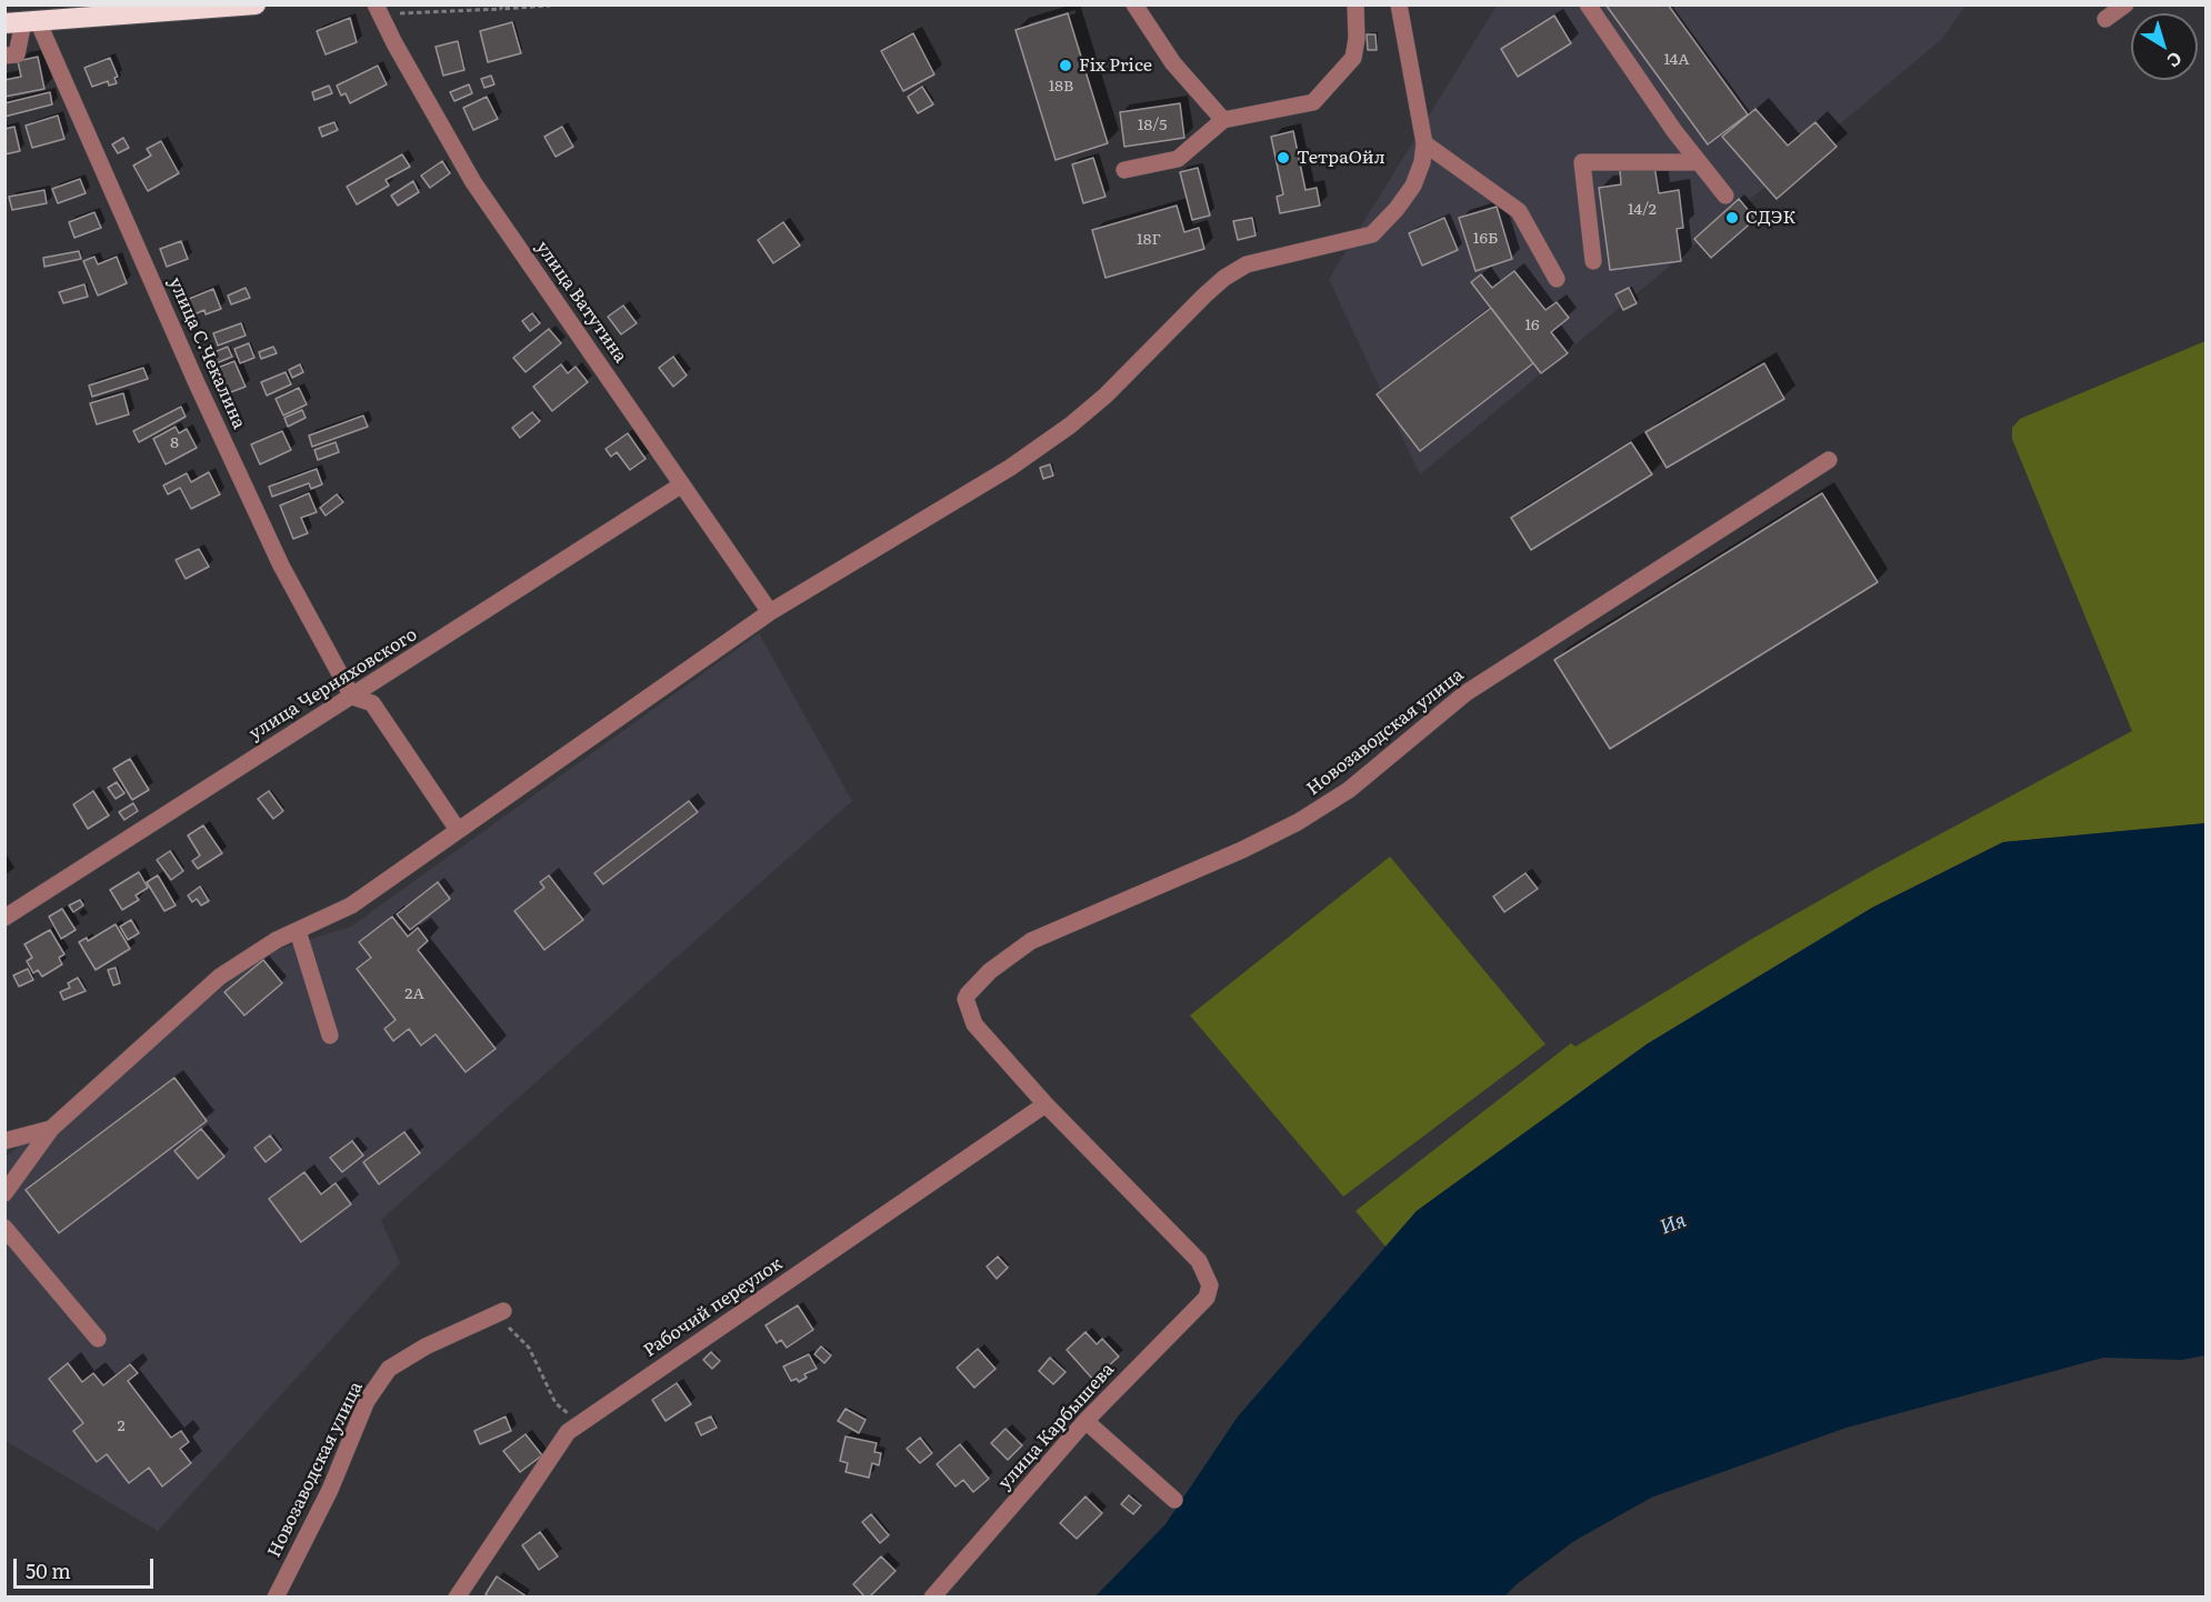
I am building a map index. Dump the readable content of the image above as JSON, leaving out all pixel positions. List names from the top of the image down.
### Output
{
  "streets": {
    "street": [
      "улица Ватутина",
      "улица С.Чекалина",
      "улица Черняховского",
      "Новозаводская улица",
      "Рабочий переулок",
      "улица Карбышева"
    ]
  },
  "crossings": [
    ["улица Ватутина", "улица Черняховского"],
    ["улица С.Чекалина", "улица Черняховского"],
    ["Новозаводская улица", "Рабочий переулок"],
    ["Новозаводская улица", "улица Карбышева"],
    ["Рабочий переулок", "улица Карбышева"]
  ],
  "water": ["Ия"],
  "places": ["Fix Price", "ТетраОйл", "СДЭК"],
  "house_numbers": [
    "14А",
    "18В",
    "18/5",
    "14/2",
    "16Б",
    "18Г",
    "16",
    "8",
    "2А",
    "2"
  ],
  "scale_bar": "50 m",
  "north": "bottom right"
}
